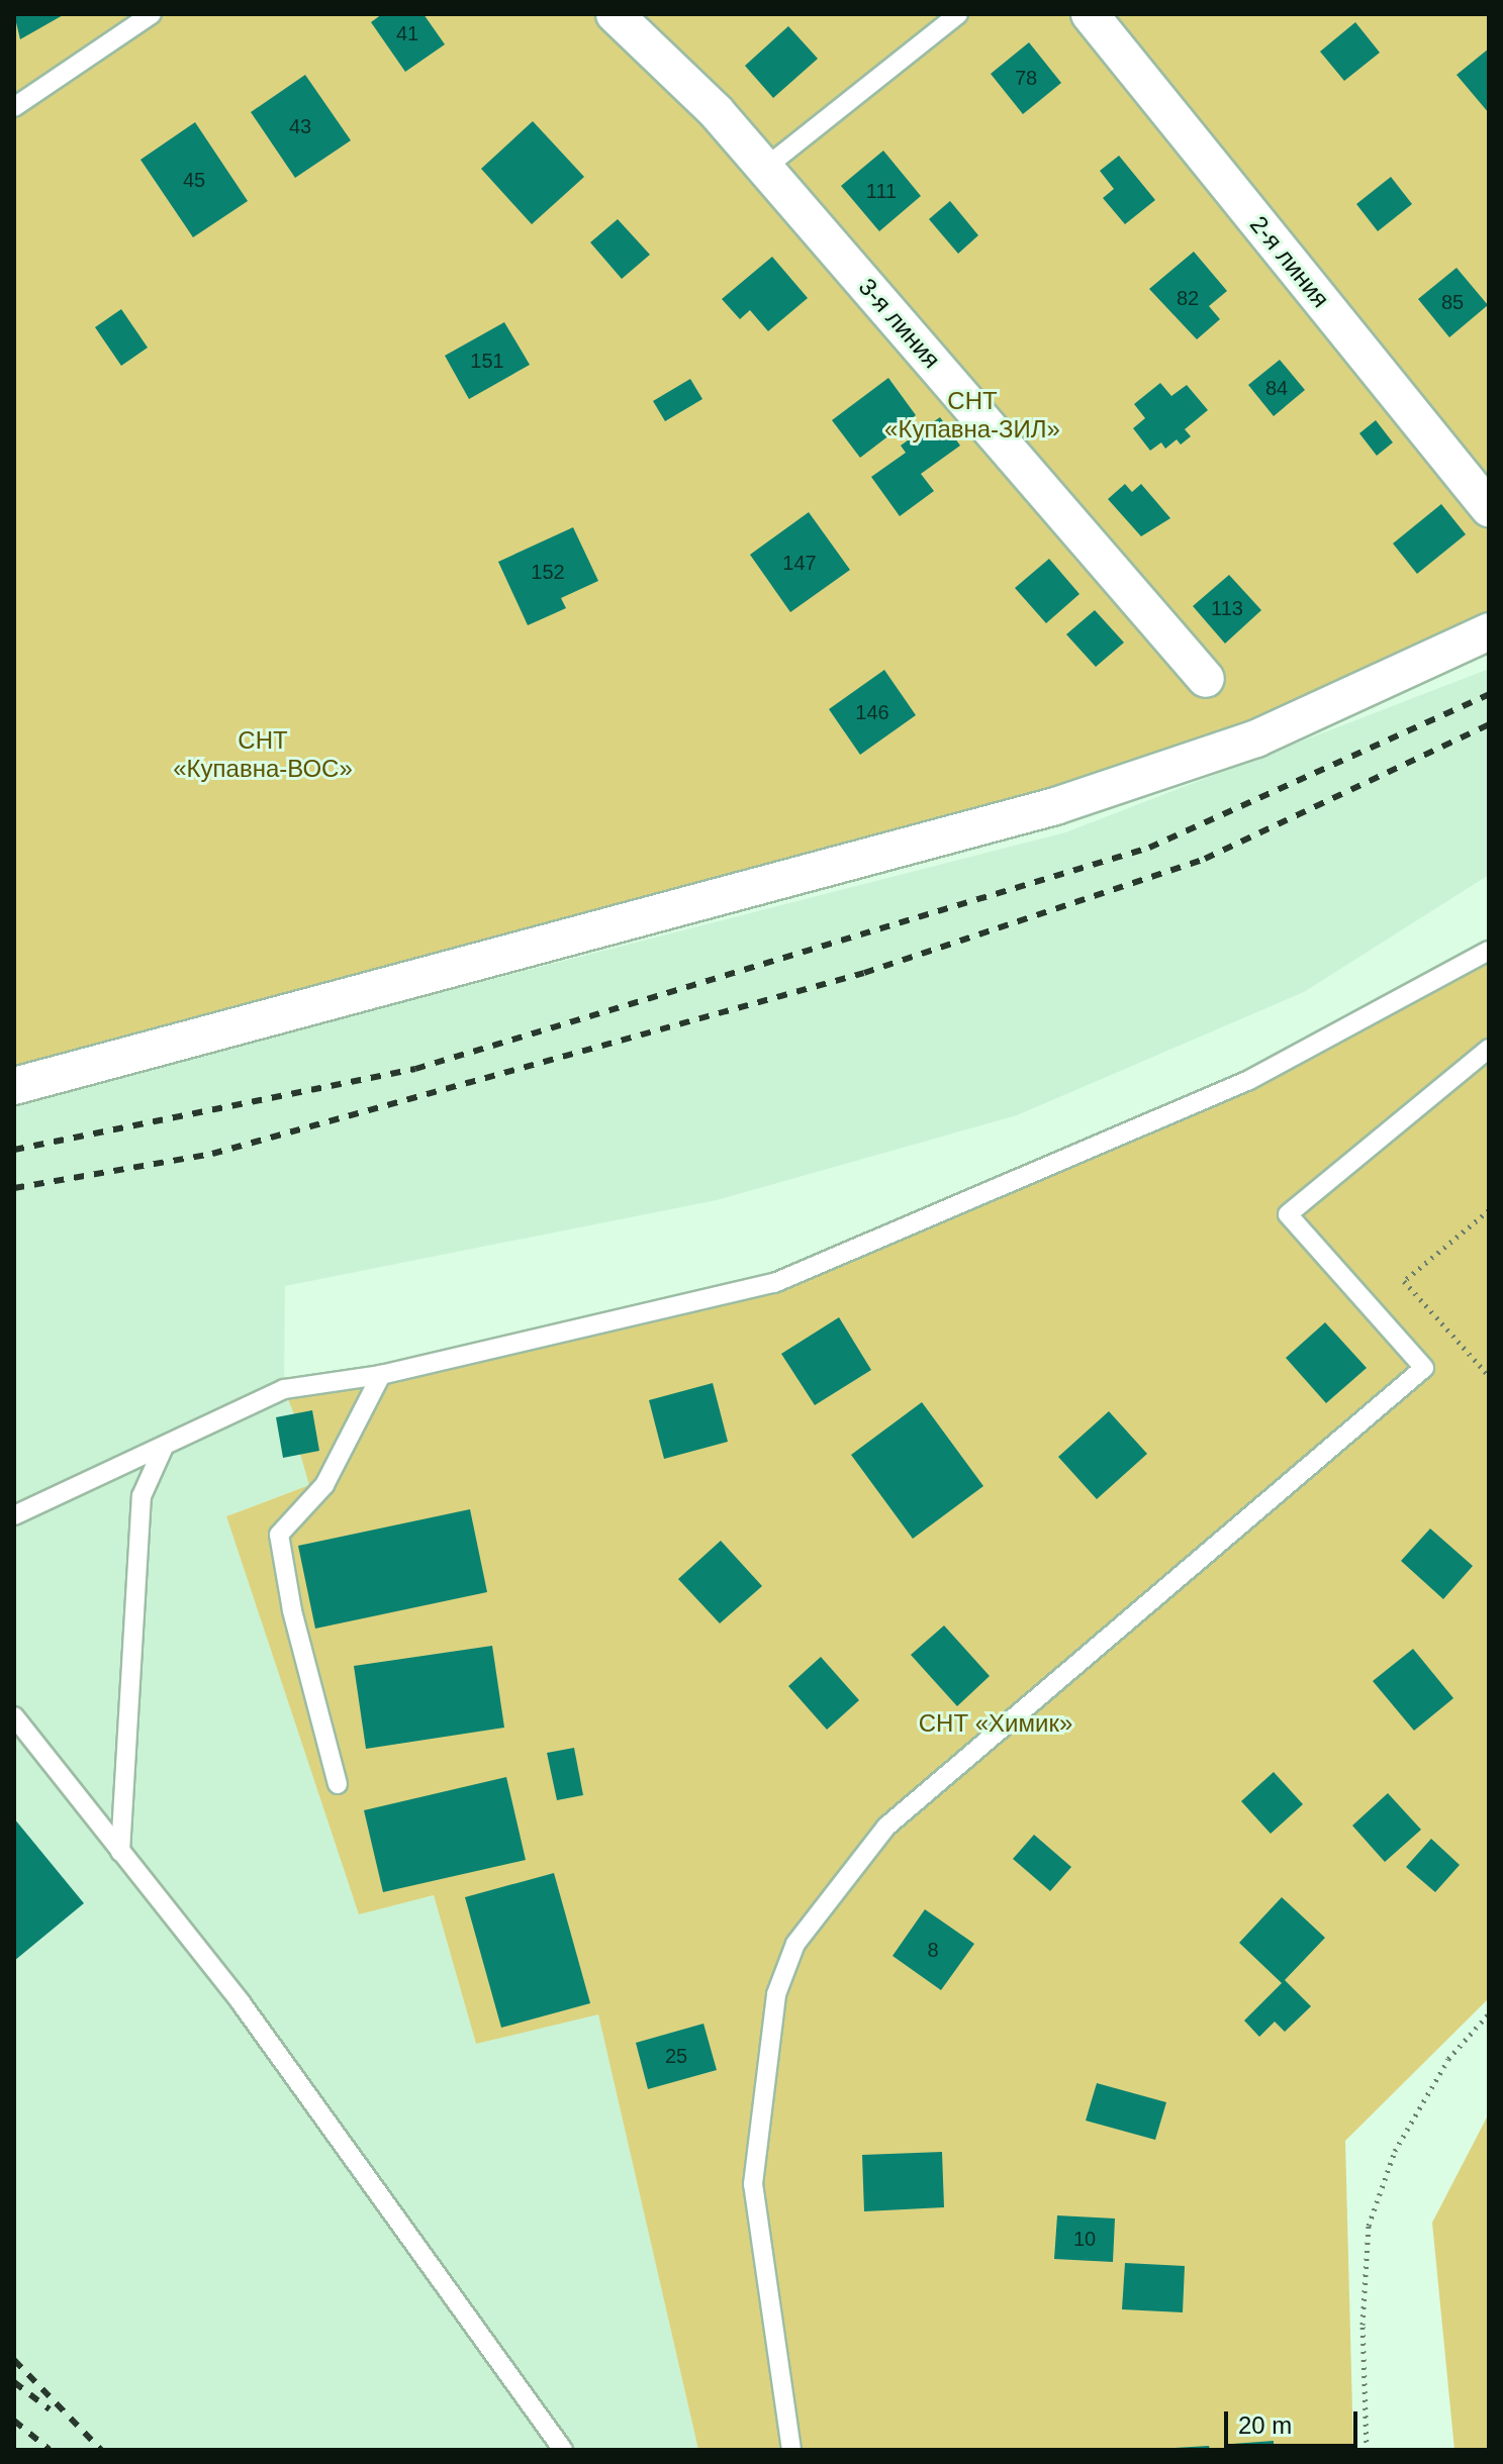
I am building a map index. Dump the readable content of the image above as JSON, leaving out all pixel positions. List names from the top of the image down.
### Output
{
  "streets": {
    "street": ["2-я линия", "3-я линия"]
  },
  "parks": ["СНТ «Купавна-ЗИЛ»", "СНТ «Купавна-ВОС»", "СНТ «Химик»"],
  "house_numbers": [
    "41",
    "78",
    "43",
    "45",
    "111",
    "82",
    "85",
    "151",
    "84",
    "147",
    "152",
    "113",
    "146",
    "8",
    "25",
    "10"
  ],
  "scale_bar": "20 m"
}
